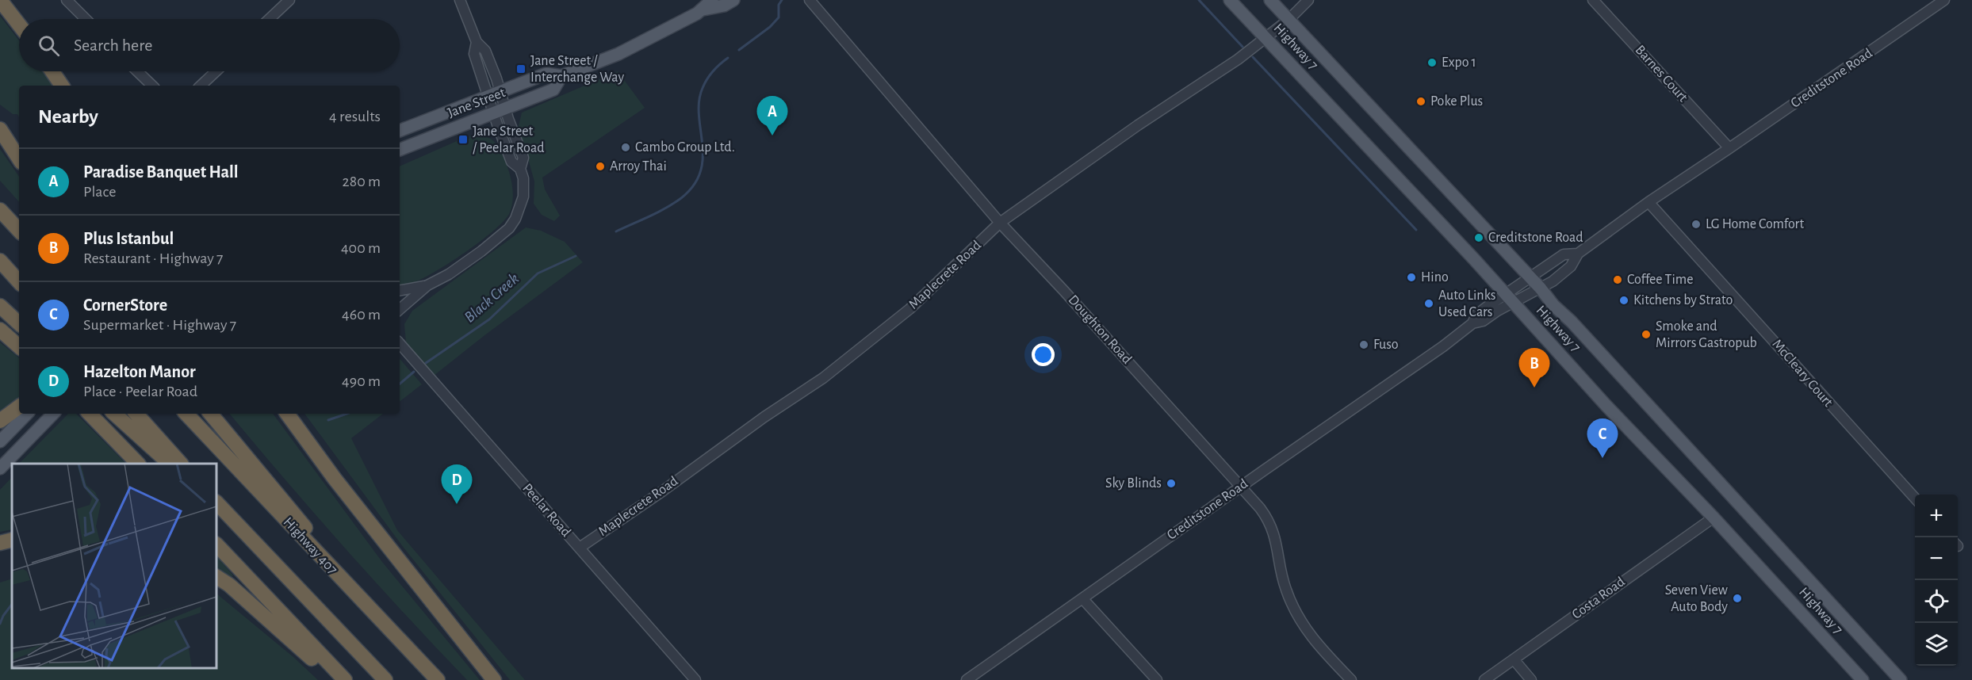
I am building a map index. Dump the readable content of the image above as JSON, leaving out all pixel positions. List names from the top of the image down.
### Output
{
  "streets": {
    "highway": ["Highway 407"],
    "main road": ["Highway 7", "Jane Street"],
    "street": [
      "Barnes Court",
      "Creditstone Road",
      "Maplecrete Road",
      "Doughton Road",
      "McCleary Court",
      "Peelar Road",
      "Costa Road"
    ]
  },
  "crossings": [
    ["Highway 7", "Creditstone Road"],
    ["Highway 7", "Maplecrete Road"],
    ["Highway 7", "Costa Road"],
    ["Barnes Court", "Creditstone Road"],
    ["Creditstone Road", "Doughton Road"],
    ["Creditstone Road", "McCleary Court"],
    ["Maplecrete Road", "Doughton Road"],
    ["Maplecrete Road", "Peelar Road"]
  ],
  "water": ["Black Creek"],
  "places": {
    "other": [
      "Expo 1",
      "Poke Plus",
      "Cambo Group Ltd.",
      "Arroy Thai",
      "LG Home Comfort",
      "Creditstone Road",
      "Hino",
      "Coffee Time",
      "Kitchens by Strato",
      "Auto Links Used Cars",
      "Smoke and Mirrors Gastropub",
      "Fuso",
      "Sky Blinds",
      "Seven View Auto Body"
    ],
    "transit": ["Jane Street / Interchange Way", "Jane Street / Peelar Road"]
  },
  "page": {
    "search": "Search here",
    "heading": ["Nearby", "4 results"],
    "pins": [
      "A",
      "B",
      "C",
      "D"
    ],
    "list": [
      {
        "mark": "A",
        "name": "Paradise Banquet Hall",
        "note": "Place",
        "value": "280 m"
      },
      {
        "mark": "B",
        "name": "Plus Istanbul",
        "note": "Restaurant · Highway 7",
        "value": "400 m"
      },
      {
        "mark": "C",
        "name": "CornerStore",
        "note": "Supermarket · Highway 7",
        "value": "460 m"
      },
      {
        "mark": "D",
        "name": "Hazelton Manor",
        "note": "Place · Peelar Road",
        "value": "490 m"
      }
    ],
    "map_buttons": ["+", "−"]
  }
}
